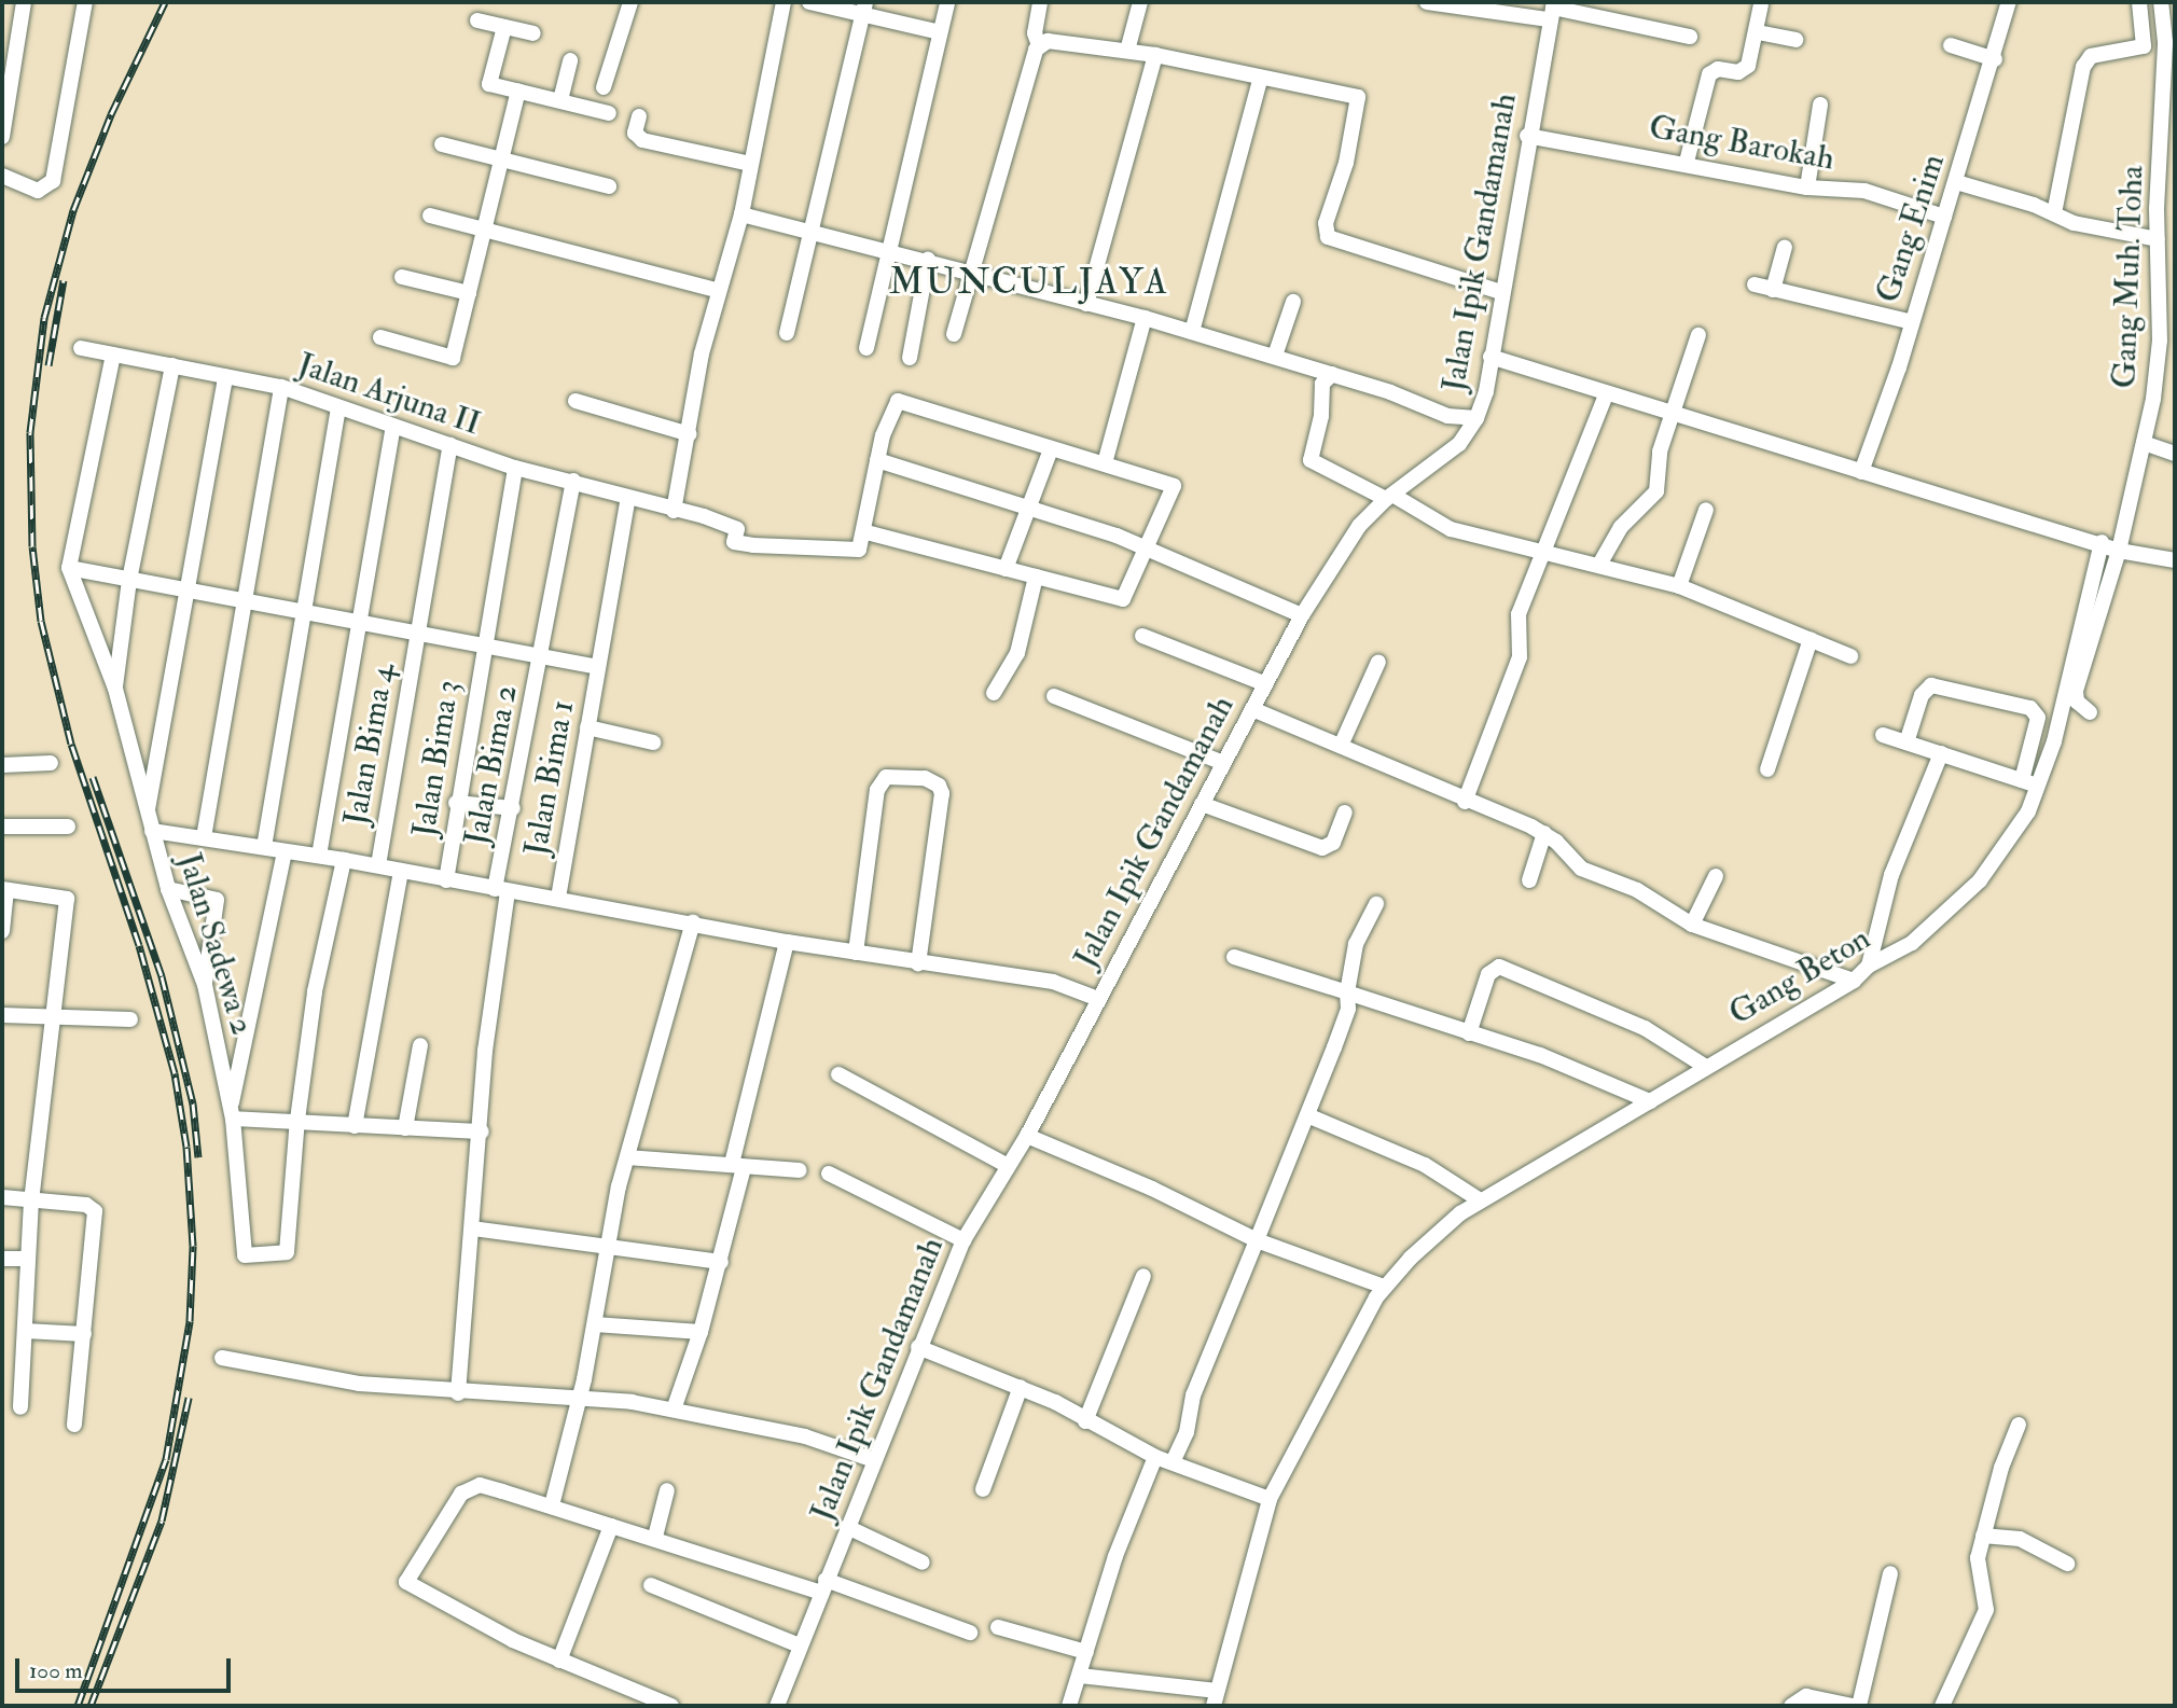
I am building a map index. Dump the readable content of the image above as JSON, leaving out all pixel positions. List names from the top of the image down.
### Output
{
  "streets": {
    "street": [
      "Gang Barokah",
      "Gang Enim",
      "Jalan Ipik Gandamanah",
      "Gang Muh. Toha",
      "Jalan Arjuna II",
      "Jalan Bima 4",
      "Jalan Bima 3",
      "Jalan Bima 2",
      "Jalan Bima 1",
      "Jalan Sadewa 2",
      "Gang Beton"
    ]
  },
  "crossings": [
    ["Gang Barokah", "Gang Enim"],
    ["Gang Barokah", "Jalan Ipik Gandamanah"],
    ["Jalan Arjuna II", "Jalan Bima 4"],
    ["Jalan Arjuna II", "Jalan Bima 3"],
    ["Jalan Arjuna II", "Jalan Bima 2"],
    ["Jalan Arjuna II", "Jalan Bima 1"]
  ],
  "districts": ["MUNCULJAYA"],
  "scale_bar": "100 m"
}
